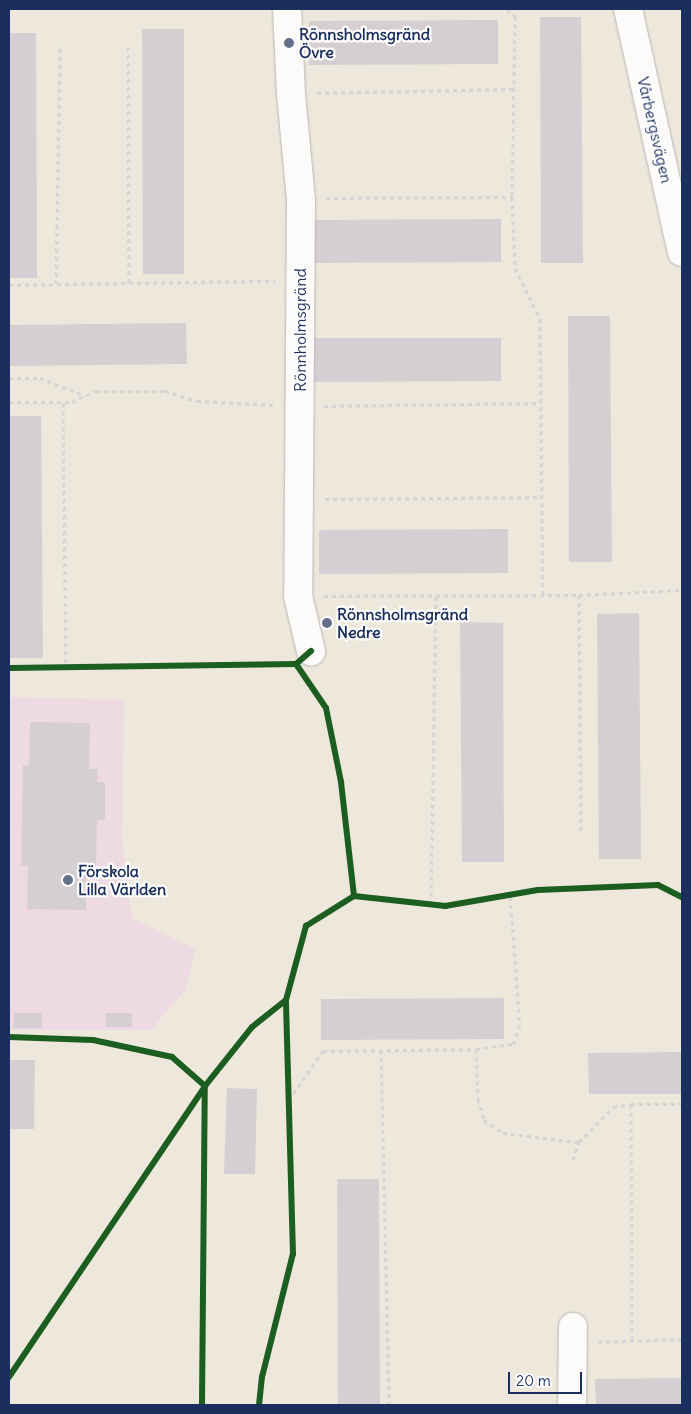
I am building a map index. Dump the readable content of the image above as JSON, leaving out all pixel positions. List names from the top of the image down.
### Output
{
  "streets": {
    "street": ["Vårbergsvägen", "Rönnholmsgränd"]
  },
  "places": ["Rönnsholmsgränd Övre", "Rönnsholmsgränd Nedre", "Förskola Lilla Världen"],
  "scale_bar": "20 m"
}
